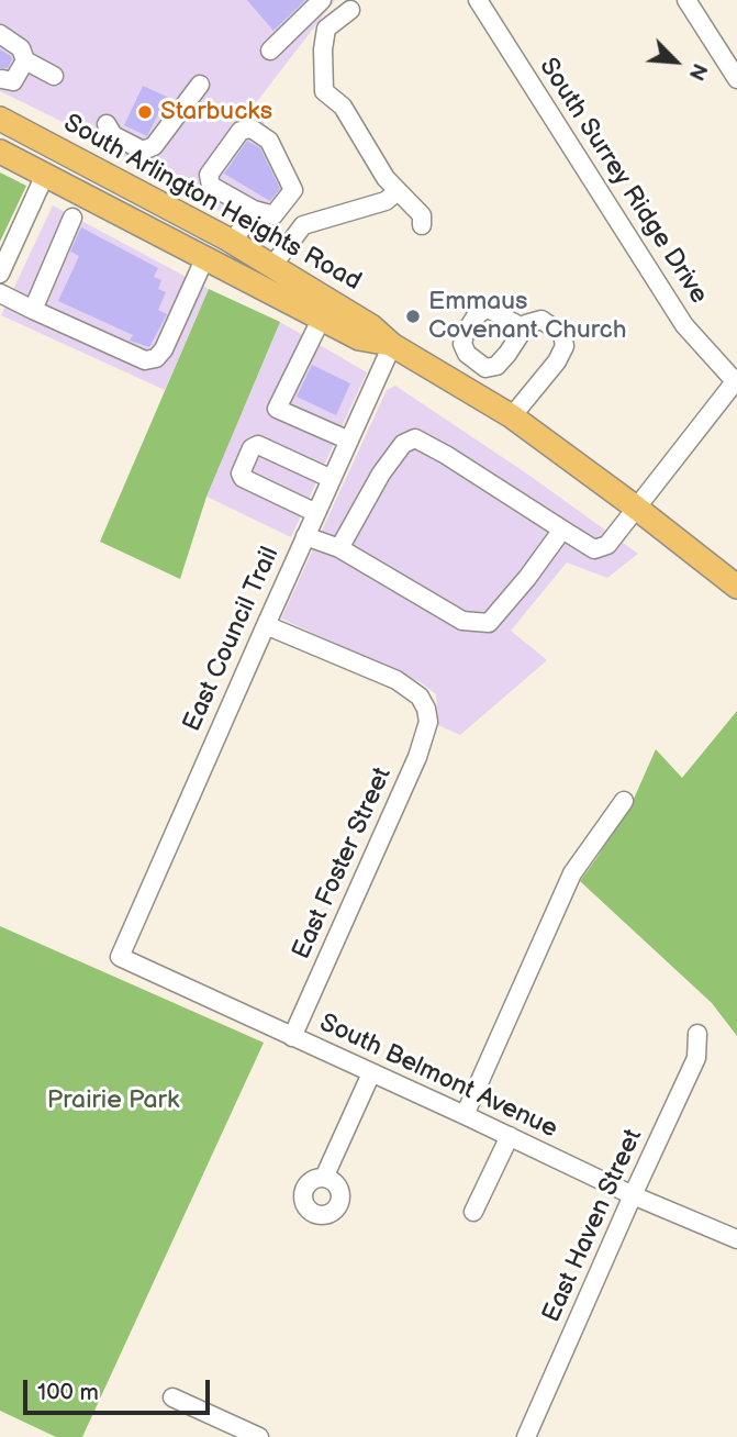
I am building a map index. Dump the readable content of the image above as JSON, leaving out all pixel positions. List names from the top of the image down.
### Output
{
  "streets": {
    "main road": ["South Arlington Heights Road"],
    "street": [
      "South Surrey Ridge Drive",
      "East Council Trail",
      "East Foster Street",
      "South Belmont Avenue",
      "East Haven Street"
    ]
  },
  "crossings": [
    ["South Arlington Heights Road", "East Council Trail"],
    ["East Council Trail", "East Foster Street"],
    ["East Council Trail", "South Belmont Avenue"],
    ["East Foster Street", "South Belmont Avenue"],
    ["South Belmont Avenue", "East Haven Street"]
  ],
  "parks": ["Prairie Park"],
  "places": ["Starbucks", "Emmaus Covenant Church"],
  "scale_bar": "100 m",
  "north": "bottom right"
}
